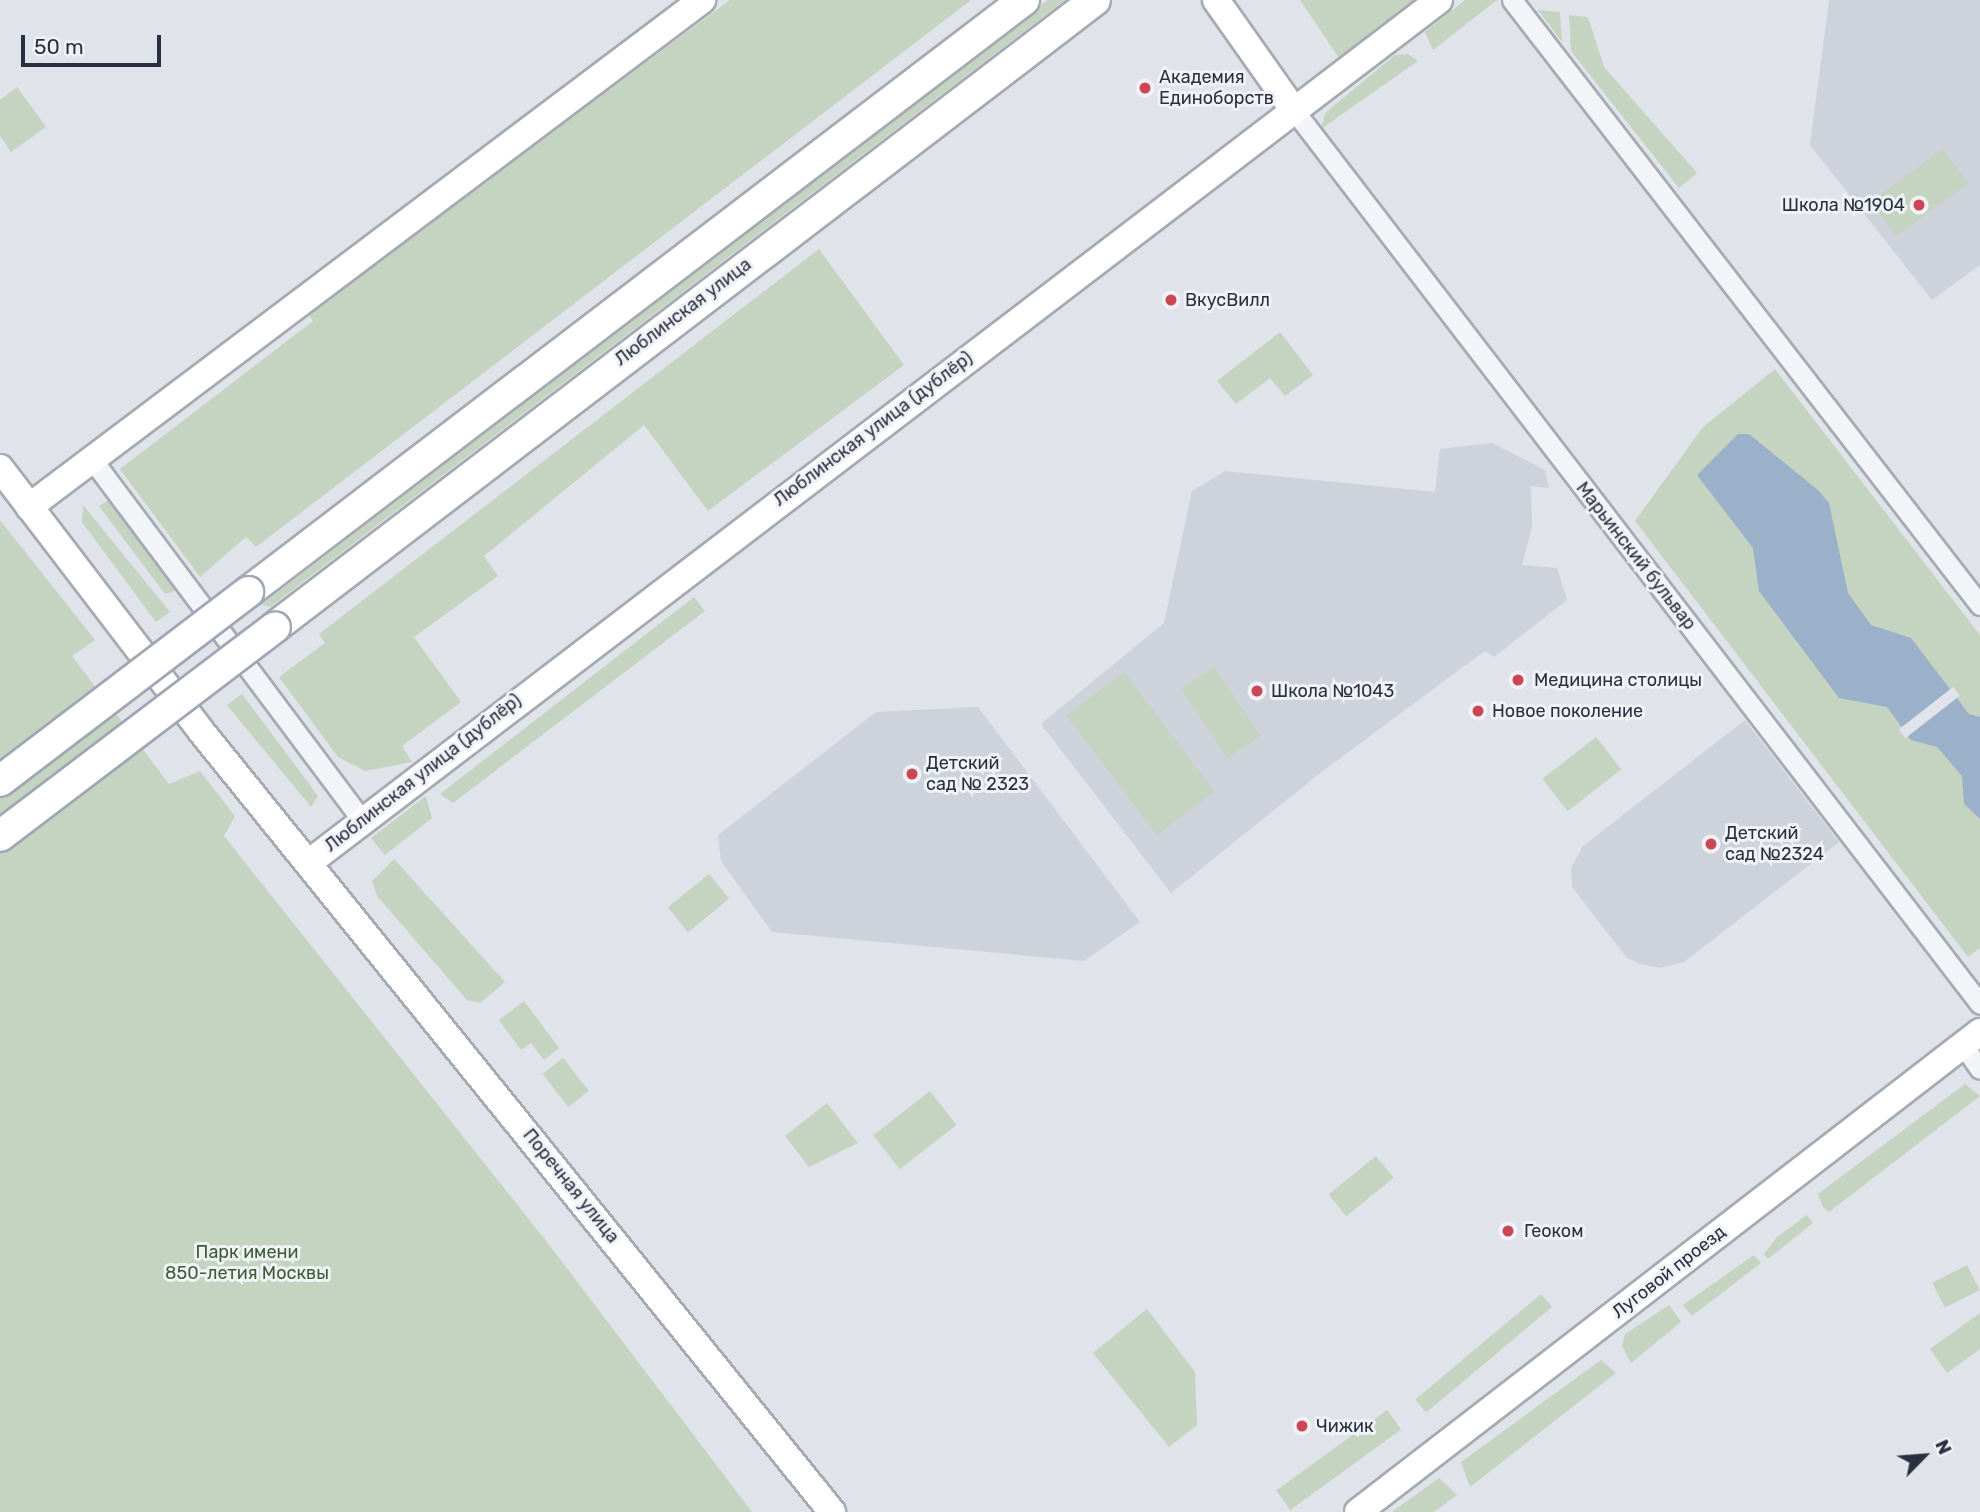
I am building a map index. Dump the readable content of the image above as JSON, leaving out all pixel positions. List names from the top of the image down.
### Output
{
  "streets": {
    "main road": ["Люблинская улица"],
    "street": [
      "Люблинская улица (дублёр)",
      "Марьинский бульвар",
      "Поречная улица",
      "Луговой проезд"
    ]
  },
  "crossings": [
    ["Люблинская улица (дублёр)", "Марьинский бульвар"],
    ["Люблинская улица (дублёр)", "Поречная улица"]
  ],
  "parks": ["Парк имени 850-летия Москвы"],
  "places": [
    "Академия Единоборств",
    "Школа №1904",
    "ВкусВилл",
    "Медицина столицы",
    "Школа №1043",
    "Новое поколение",
    "Детский сад № 2323",
    "Детский сад №2324",
    "Геоком",
    "Чижик"
  ],
  "scale_bar": "50 m",
  "north": "top right"
}
